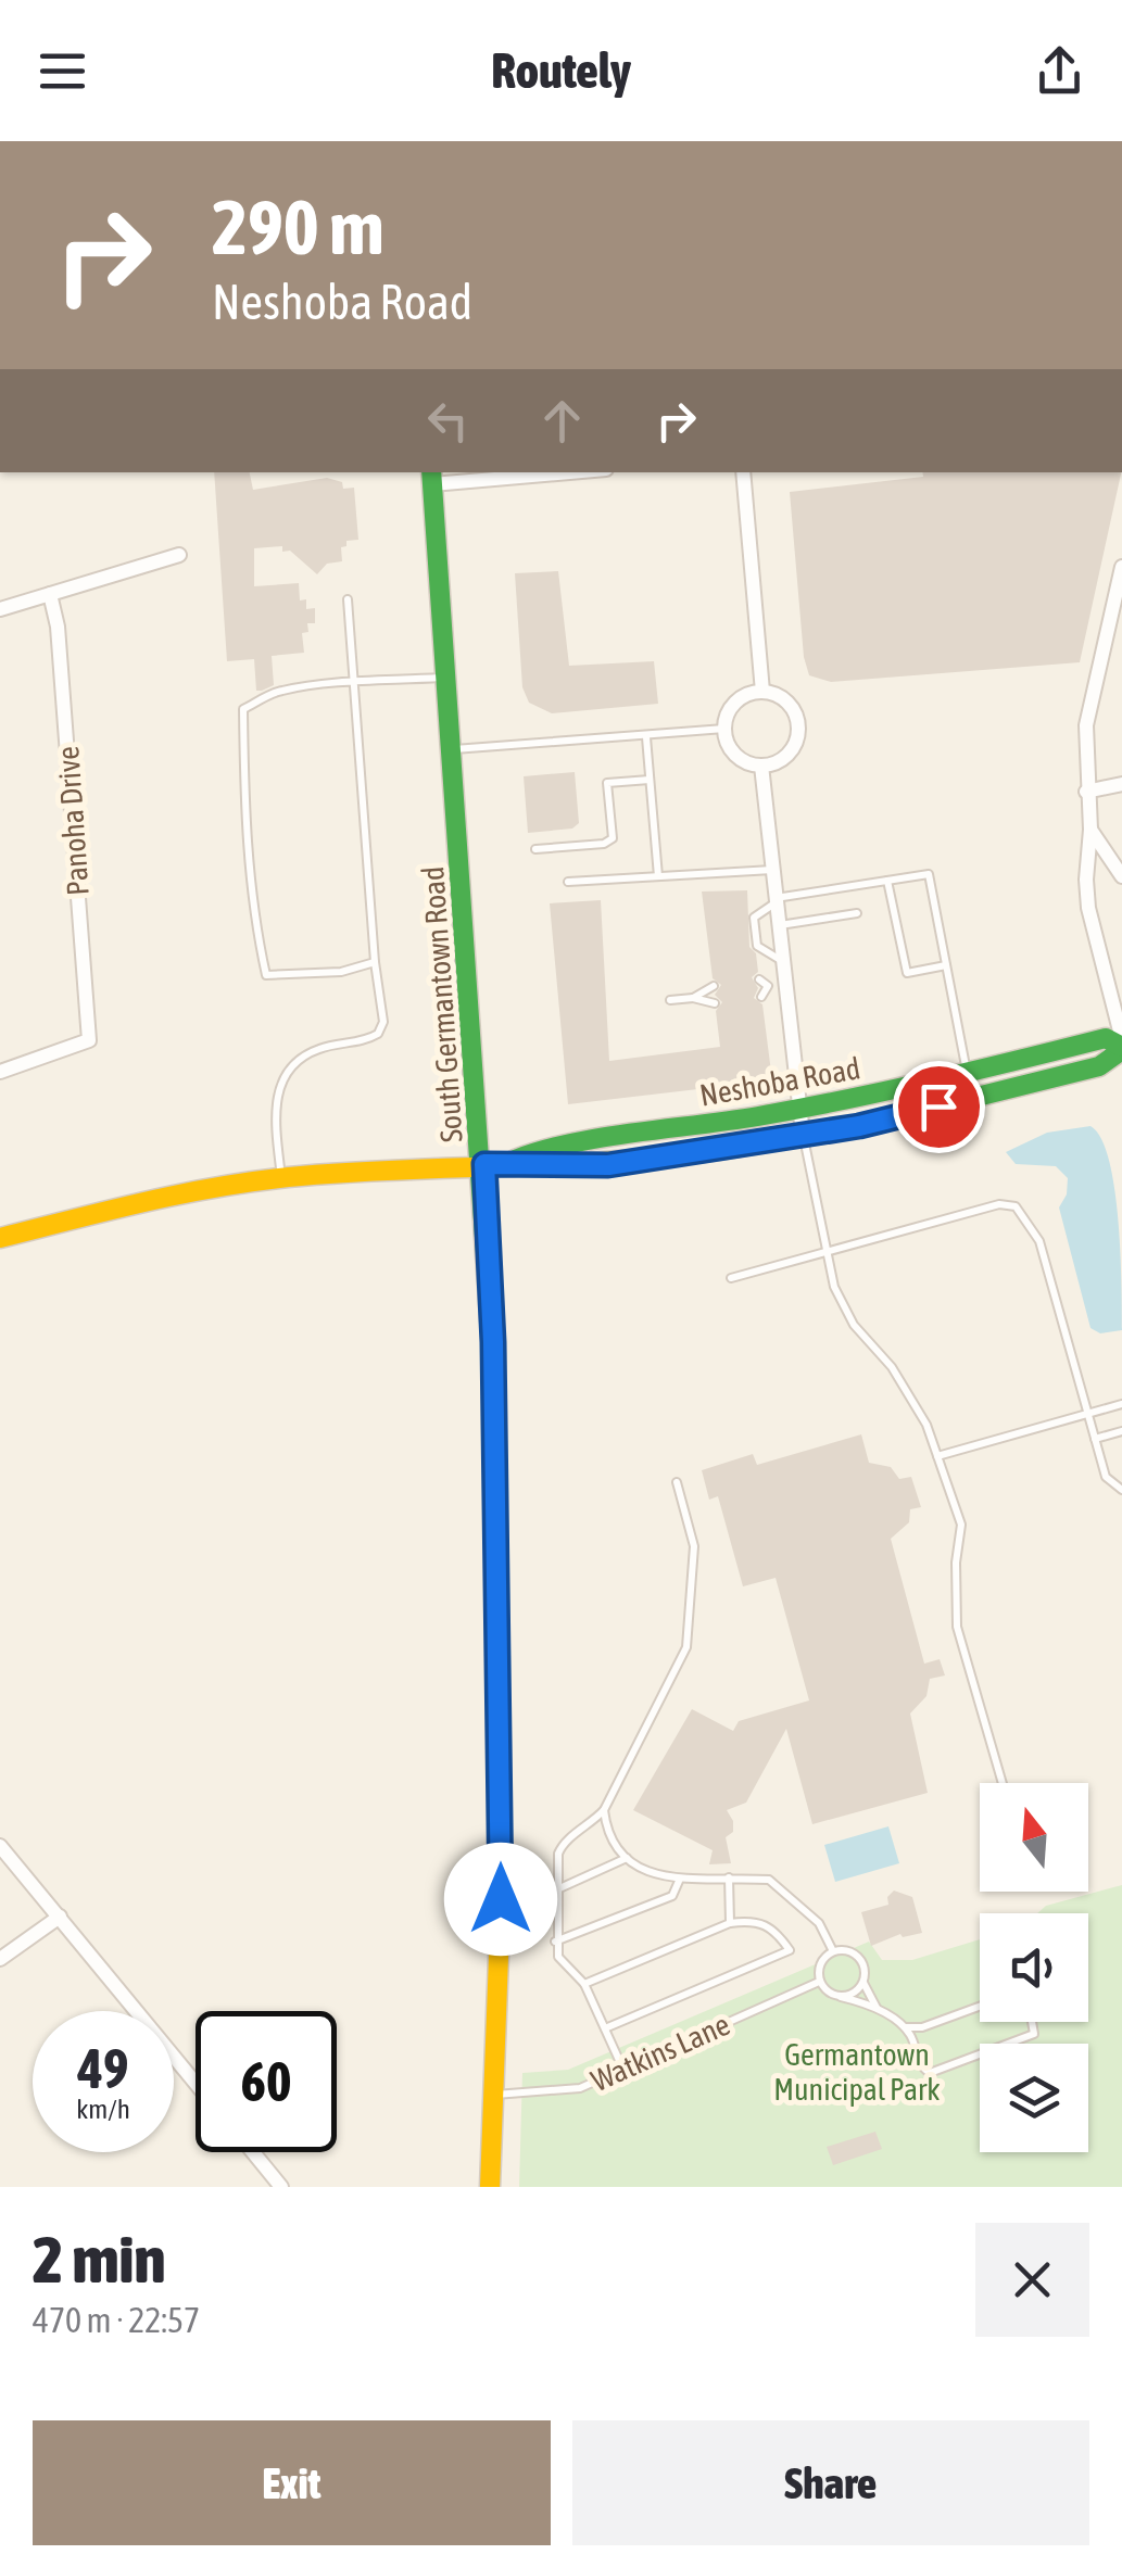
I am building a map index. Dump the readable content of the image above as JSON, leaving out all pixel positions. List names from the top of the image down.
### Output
{
  "streets": {
    "street": ["Panoha Drive", "South Germantown Road", "Neshoba Road"],
    "lane": ["Watkins Lane"]
  },
  "crossings": [
    ["South Germantown Road", "Neshoba Road"],
    ["South Germantown Road", "Watkins Lane"]
  ],
  "parks": ["Germantown Municipal Park"],
  "north": "top",
  "page": {
    "header": "Routely",
    "turn": ["290 m", "Neshoba Road"],
    "speed": "49 km/h",
    "limit": "60",
    "heading": ["2 min", "470 m · 22:57"],
    "buttons": ["Exit", "Share"]
  }
}
